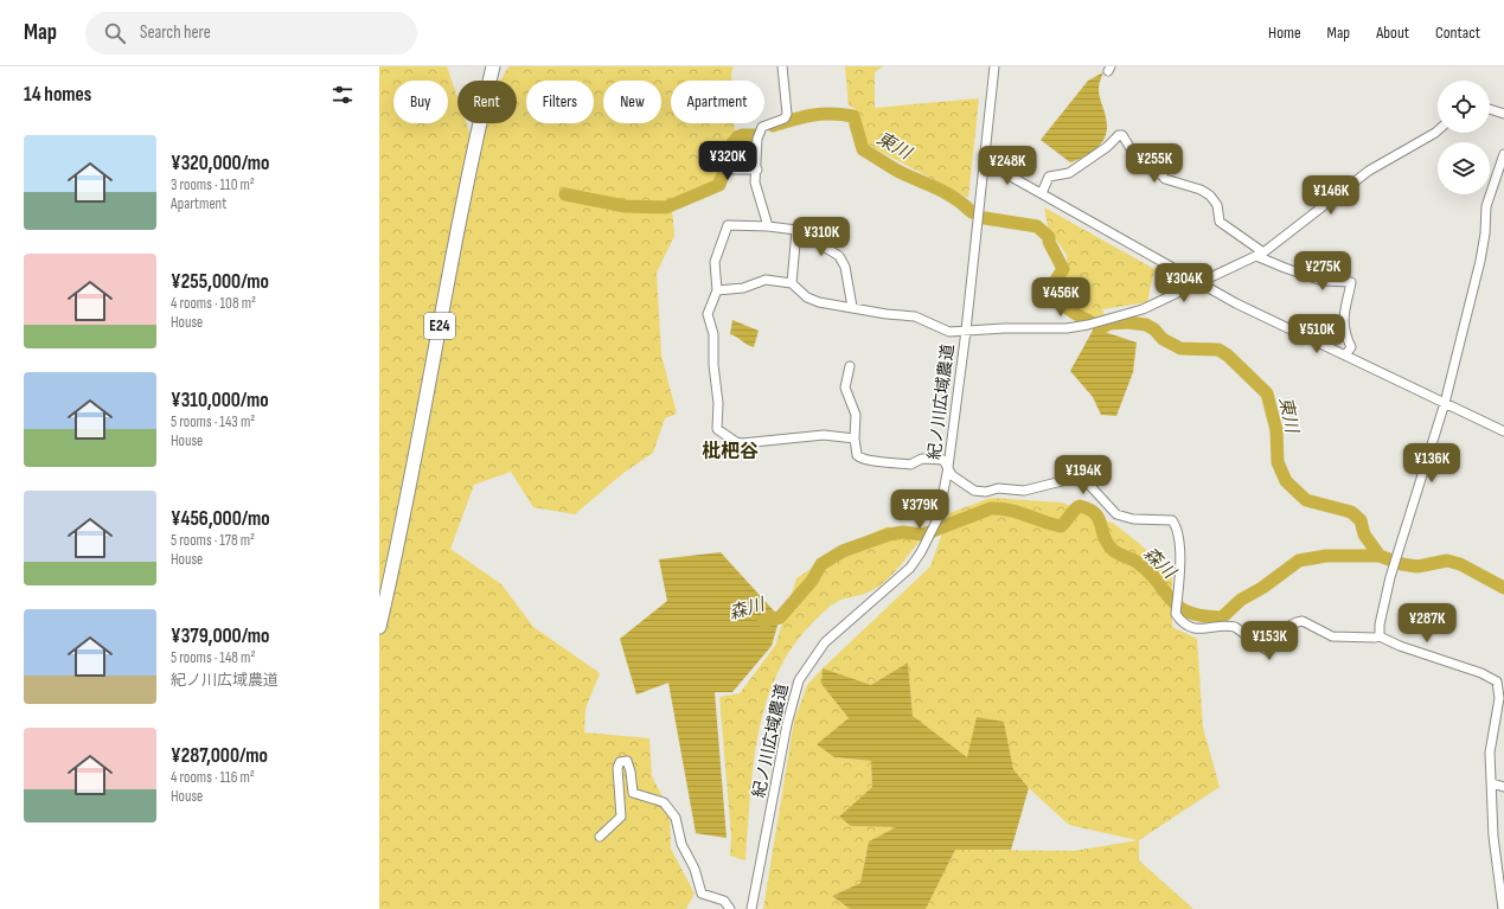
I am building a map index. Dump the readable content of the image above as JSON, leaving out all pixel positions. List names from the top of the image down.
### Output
{
  "streets": {
    "highway": ["E24"],
    "street": ["紀ノ川広域農道"]
  },
  "districts": ["枇杷谷"],
  "water": ["東川", "森川"],
  "page": {
    "header": "Map",
    "search": "Search here",
    "nav": [
      "Home",
      "Map",
      "About",
      "Contact"
    ],
    "heading": "14 homes",
    "chip": [
      "Buy",
      "Rent",
      "Filters",
      "New",
      "Apartment"
    ],
    "list": [
      {
        "name": "¥320,000/mo",
        "note": "3 rooms · 110 m² · Apartment"
      },
      {
        "name": "¥255,000/mo",
        "note": "4 rooms · 108 m² · House"
      },
      {
        "name": "¥310,000/mo",
        "note": "5 rooms · 143 m² · House"
      },
      {
        "name": "¥456,000/mo",
        "note": "5 rooms · 178 m² · House"
      },
      {
        "name": "¥379,000/mo",
        "note": "5 rooms · 148 m² · 紀ノ川広域農道"
      },
      {
        "name": "¥287,000/mo",
        "note": "4 rooms · 116 m² · House"
      }
    ],
    "price": [
      "¥320K",
      "¥255K",
      "¥248K",
      "¥146K",
      "¥310K",
      "¥275K",
      "¥304K",
      "¥456K",
      "¥510K",
      "¥136K",
      "¥194K",
      "¥379K",
      "¥287K",
      "¥153K"
    ]
  }
}
